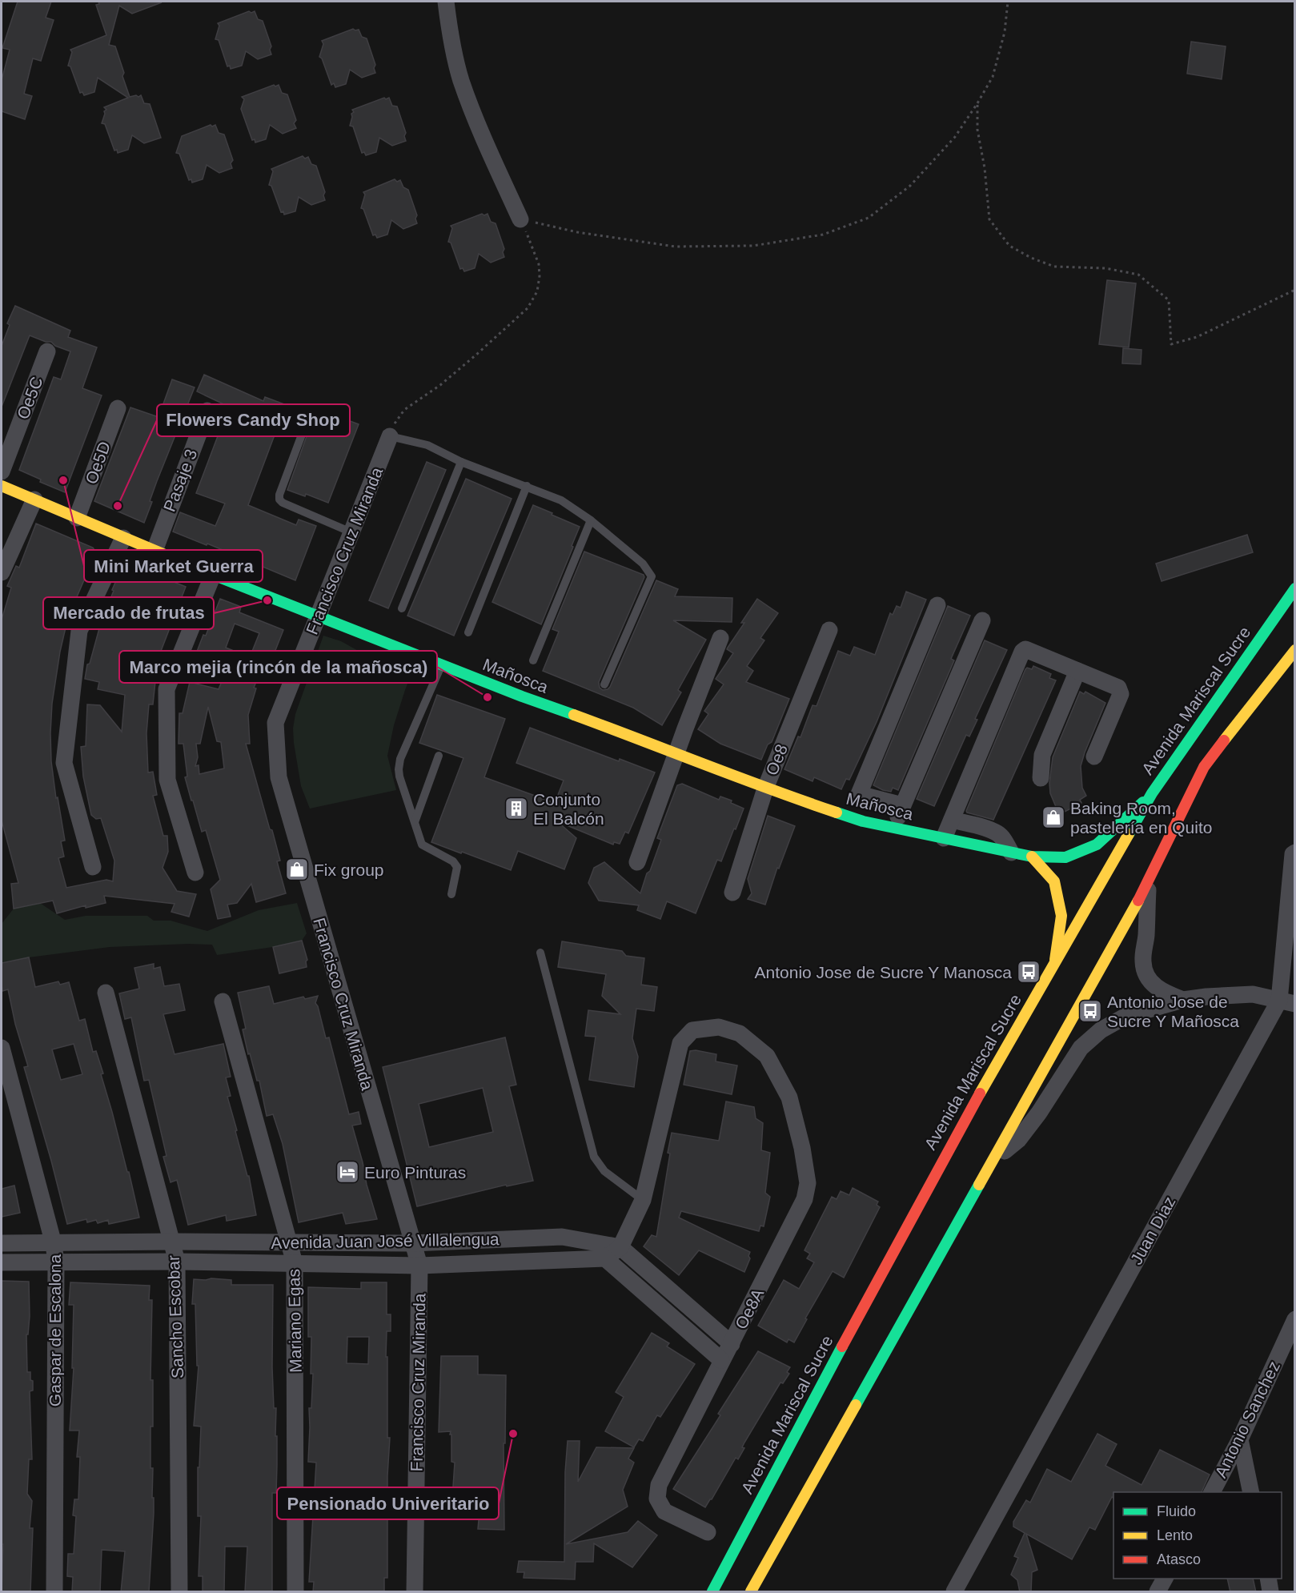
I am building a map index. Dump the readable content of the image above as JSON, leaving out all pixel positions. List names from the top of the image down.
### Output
{
  "streets": {
    "main road": ["Mañosca", "Avenida Mariscal Sucre"],
    "street": [
      "Oe5C",
      "Oe5D",
      "Pasaje 3",
      "Francisco Cruz Miranda",
      "Oe8",
      "Juan Diaz",
      "Avenida Juan José Villalengua",
      "Oe8A",
      "Sancho Escobar",
      "Mariano Egas",
      "Gaspar de Escalona",
      "Antonio Sanchez"
    ]
  },
  "crossings": [
    ["Oe5D", "Mañosca"],
    ["Pasaje 3", "Mañosca"],
    ["Francisco Cruz Miranda", "Mañosca"],
    ["Francisco Cruz Miranda", "Avenida Juan José Villalengua"],
    ["Mañosca", "Avenida Mariscal Sucre"],
    ["Mañosca", "Oe8"],
    ["Avenida Juan José Villalengua", "Sancho Escobar"],
    ["Avenida Juan José Villalengua", "Mariano Egas"],
    ["Avenida Juan José Villalengua", "Gaspar de Escalona"]
  ],
  "places": {
    "other": [
      "Mini Market Guerra",
      "Flowers Candy Shop",
      "Mercado de frutas",
      "Marco mejia (rincón de la mañosca)",
      "Pensionado Univeritario"
    ],
    "building": ["Conjunto El Balcón"],
    "shop": ["Baking Room, pastelería en Quito", "Fix group"],
    "bus stop": ["Antonio Jose de Sucre Y Manosca", "Antonio Jose de Sucre Y Mañosca"],
    "hotel": ["Euro Pinturas"]
  },
  "legend": ["Fluido", "Lento", "Atasco"]
}
